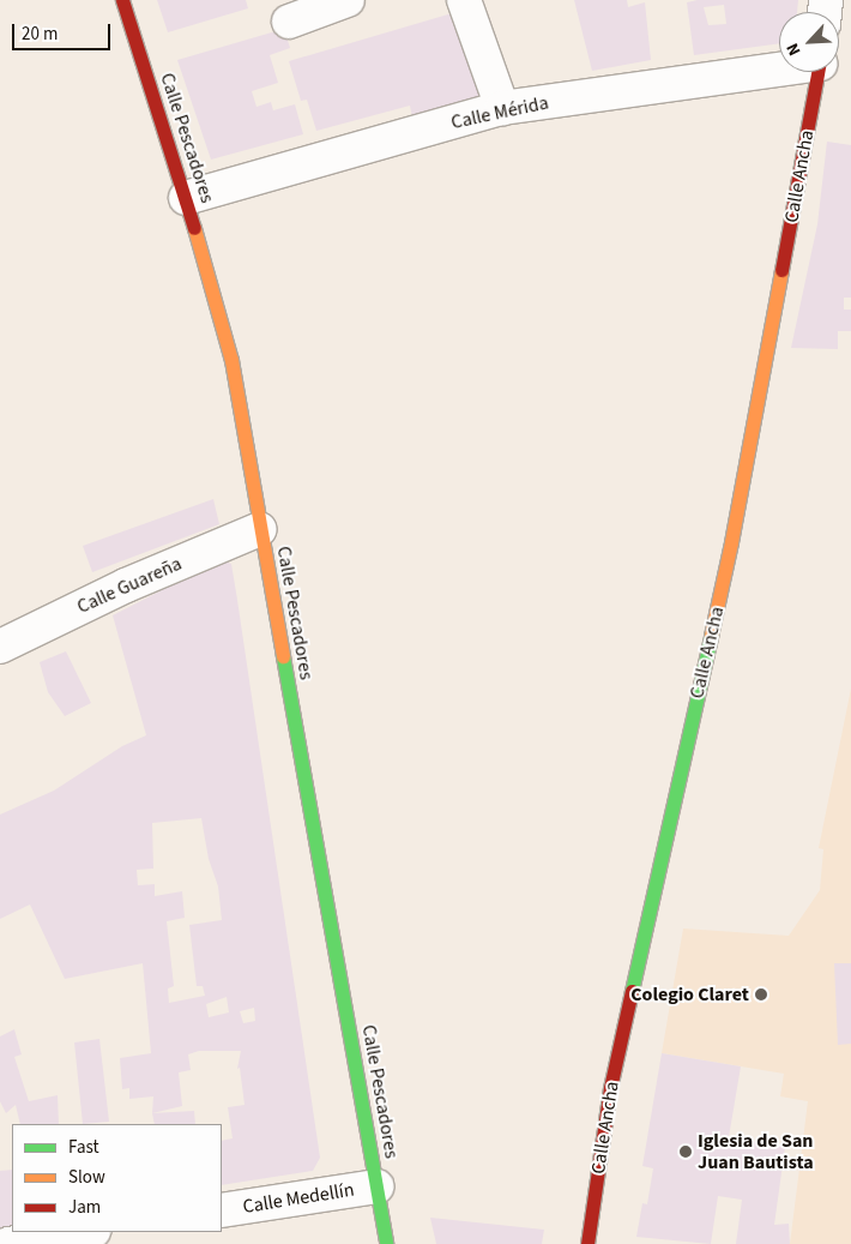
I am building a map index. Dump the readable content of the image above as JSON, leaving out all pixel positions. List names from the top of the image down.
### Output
{
  "streets": {
    "street": [
      "Calle Mérida",
      "Calle Pescadores",
      "Calle Ancha",
      "Calle Guareña",
      "Calle Medellín"
    ]
  },
  "crossings": [
    ["Calle Mérida", "Calle Pescadores"],
    ["Calle Pescadores", "Calle Guareña"],
    ["Calle Pescadores", "Calle Medellín"]
  ],
  "places": ["Colegio Claret", "Iglesia de San Juan Bautista"],
  "legend": ["Fast", "Slow", "Jam"],
  "scale_bar": "20 m",
  "north": "bottom left"
}
